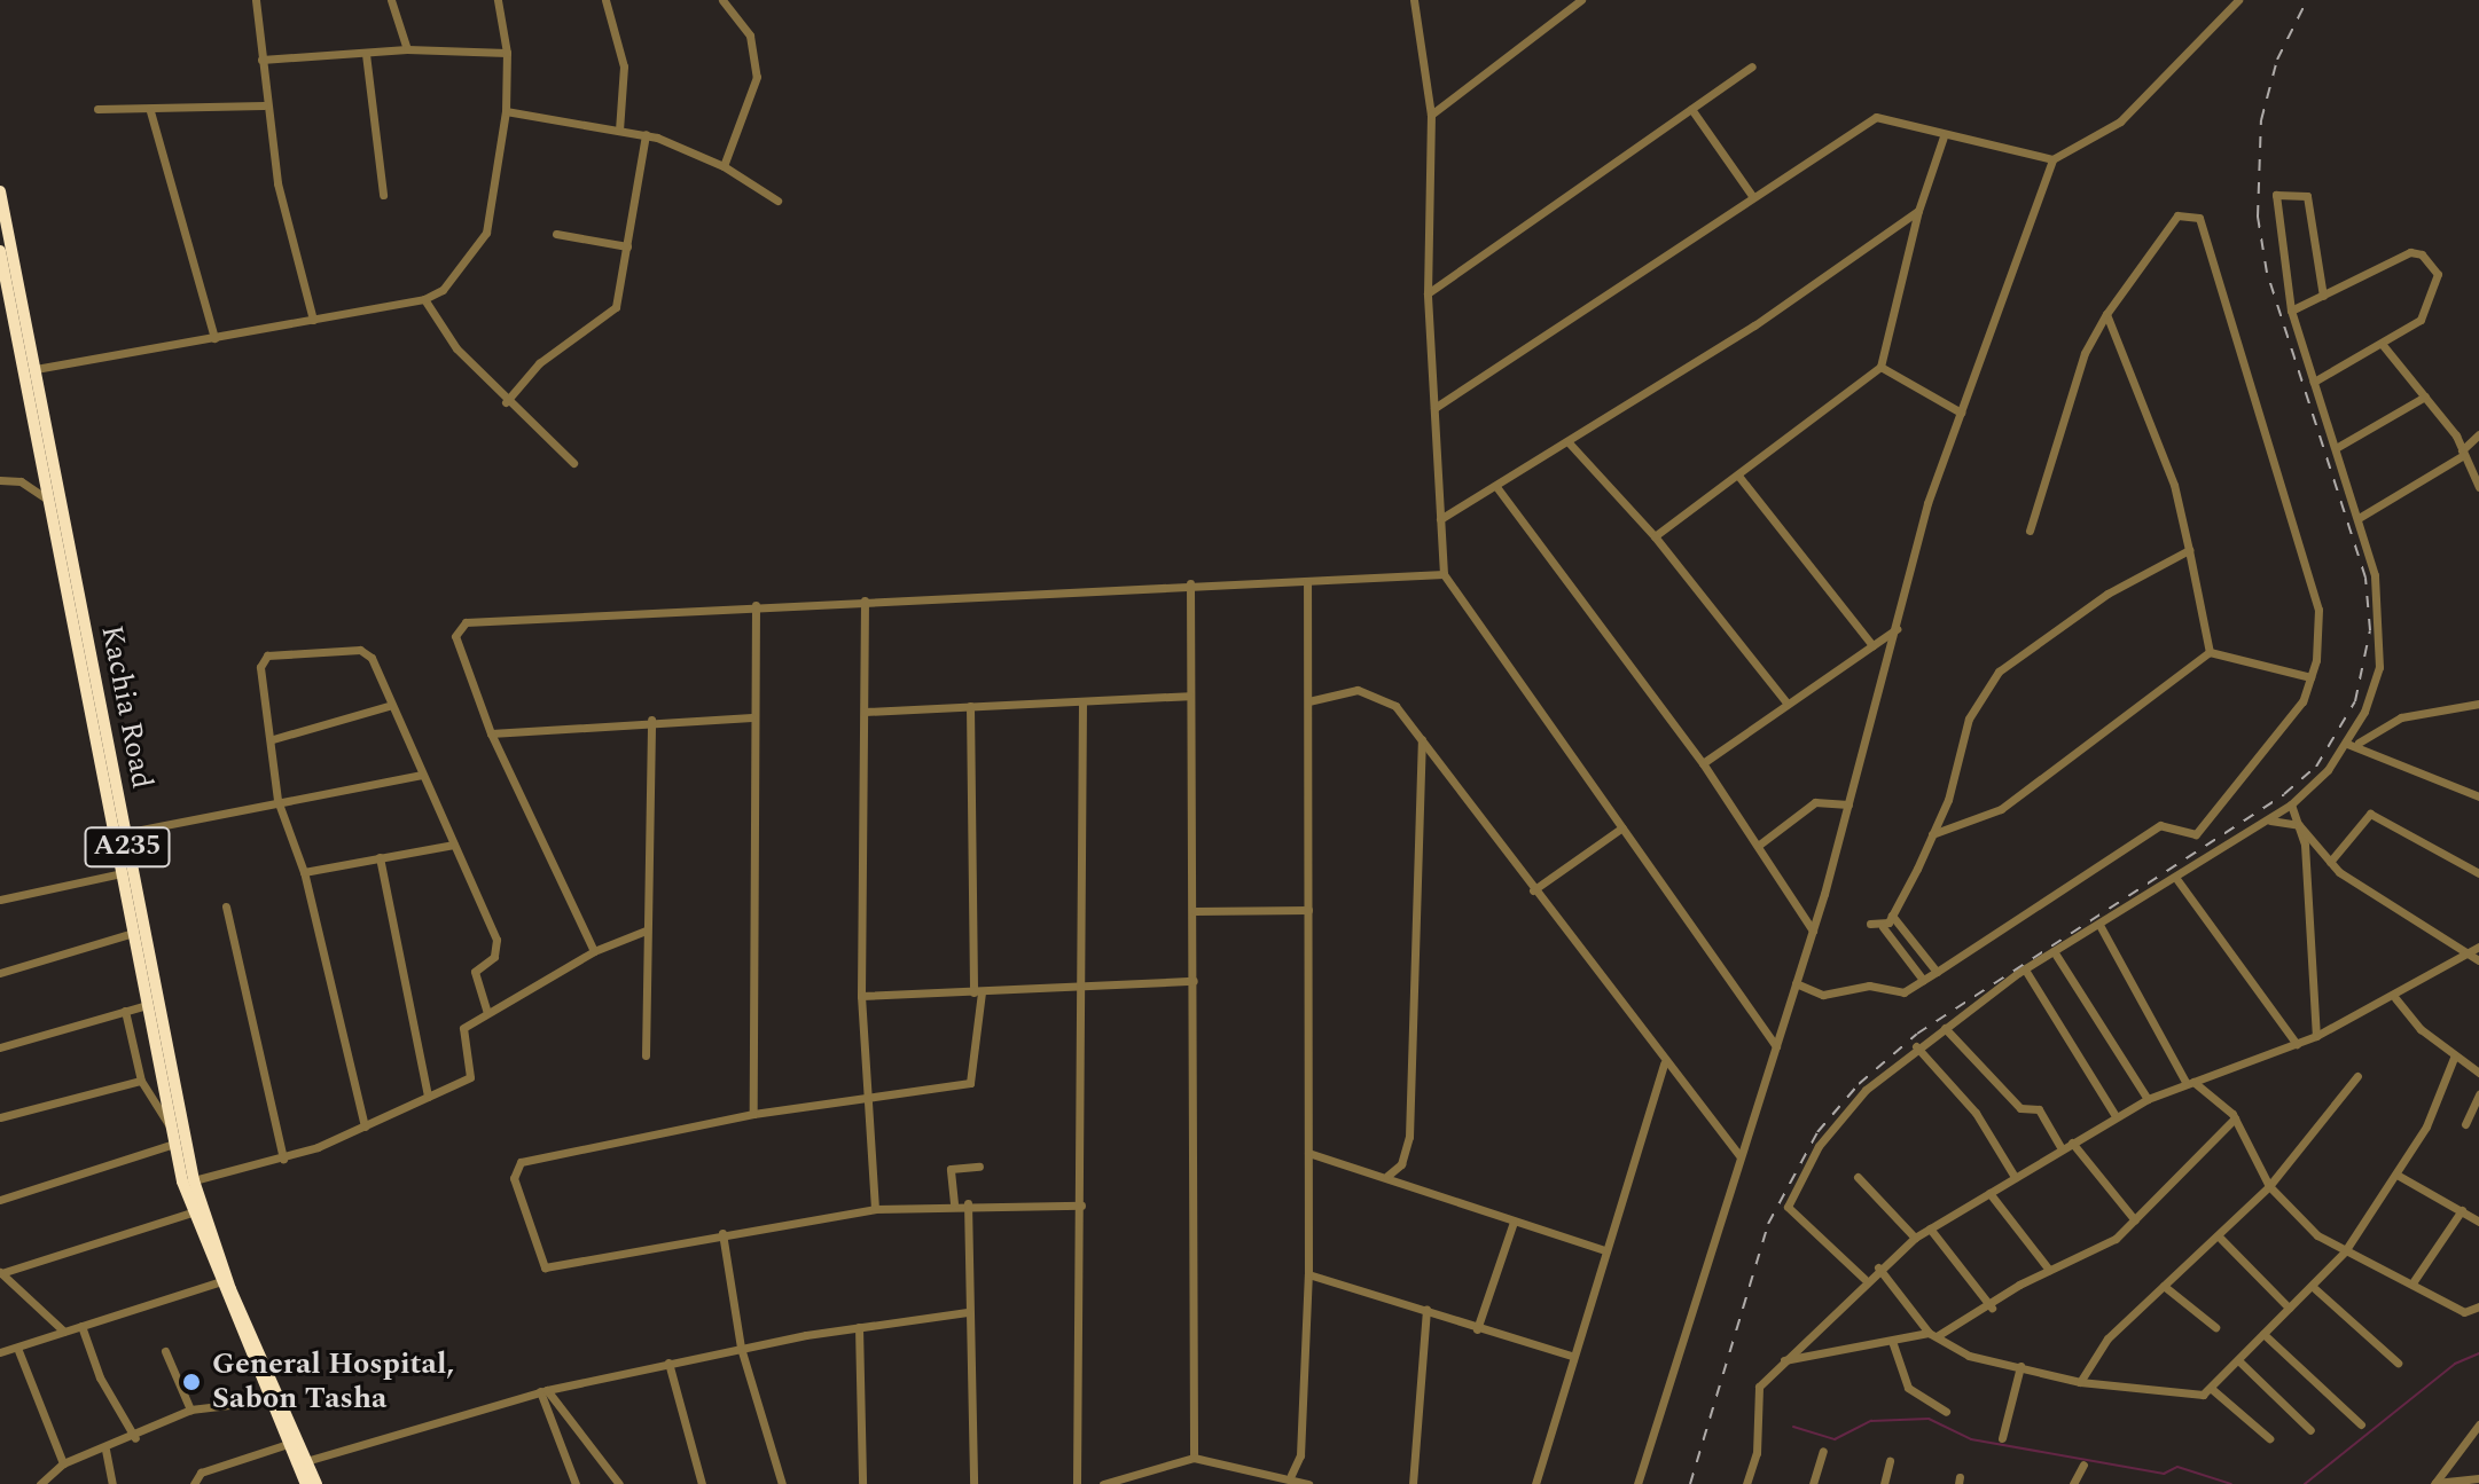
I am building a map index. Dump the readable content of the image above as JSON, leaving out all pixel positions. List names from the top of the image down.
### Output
{
  "streets": {
    "highway": ["Kachia Road", "A235"]
  },
  "places": ["General Hospital, Sabon Tasha"]
}
